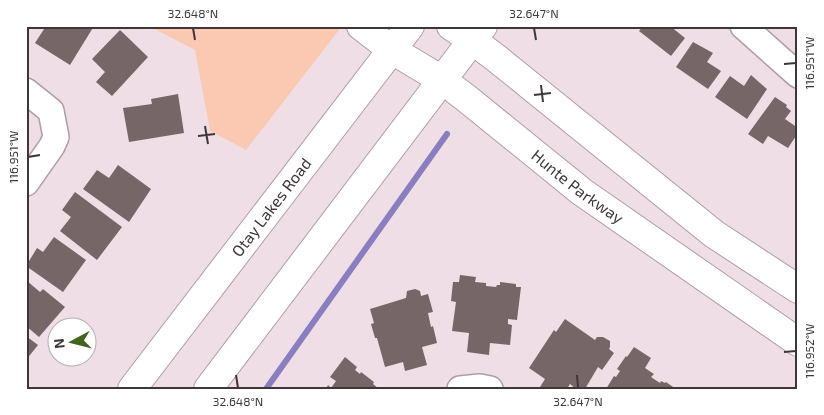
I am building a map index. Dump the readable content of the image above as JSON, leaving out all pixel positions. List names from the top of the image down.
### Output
{
  "streets": {
    "main road": ["Hunte Parkway", "Otay Lakes Road"]
  },
  "crossings": [
    ["Hunte Parkway", "Otay Lakes Road"]
  ],
  "north": "left",
  "coordinates": [
    "32.648°N",
    "32.647°N",
    "116.951°W",
    "116.952°W"
  ]
}
